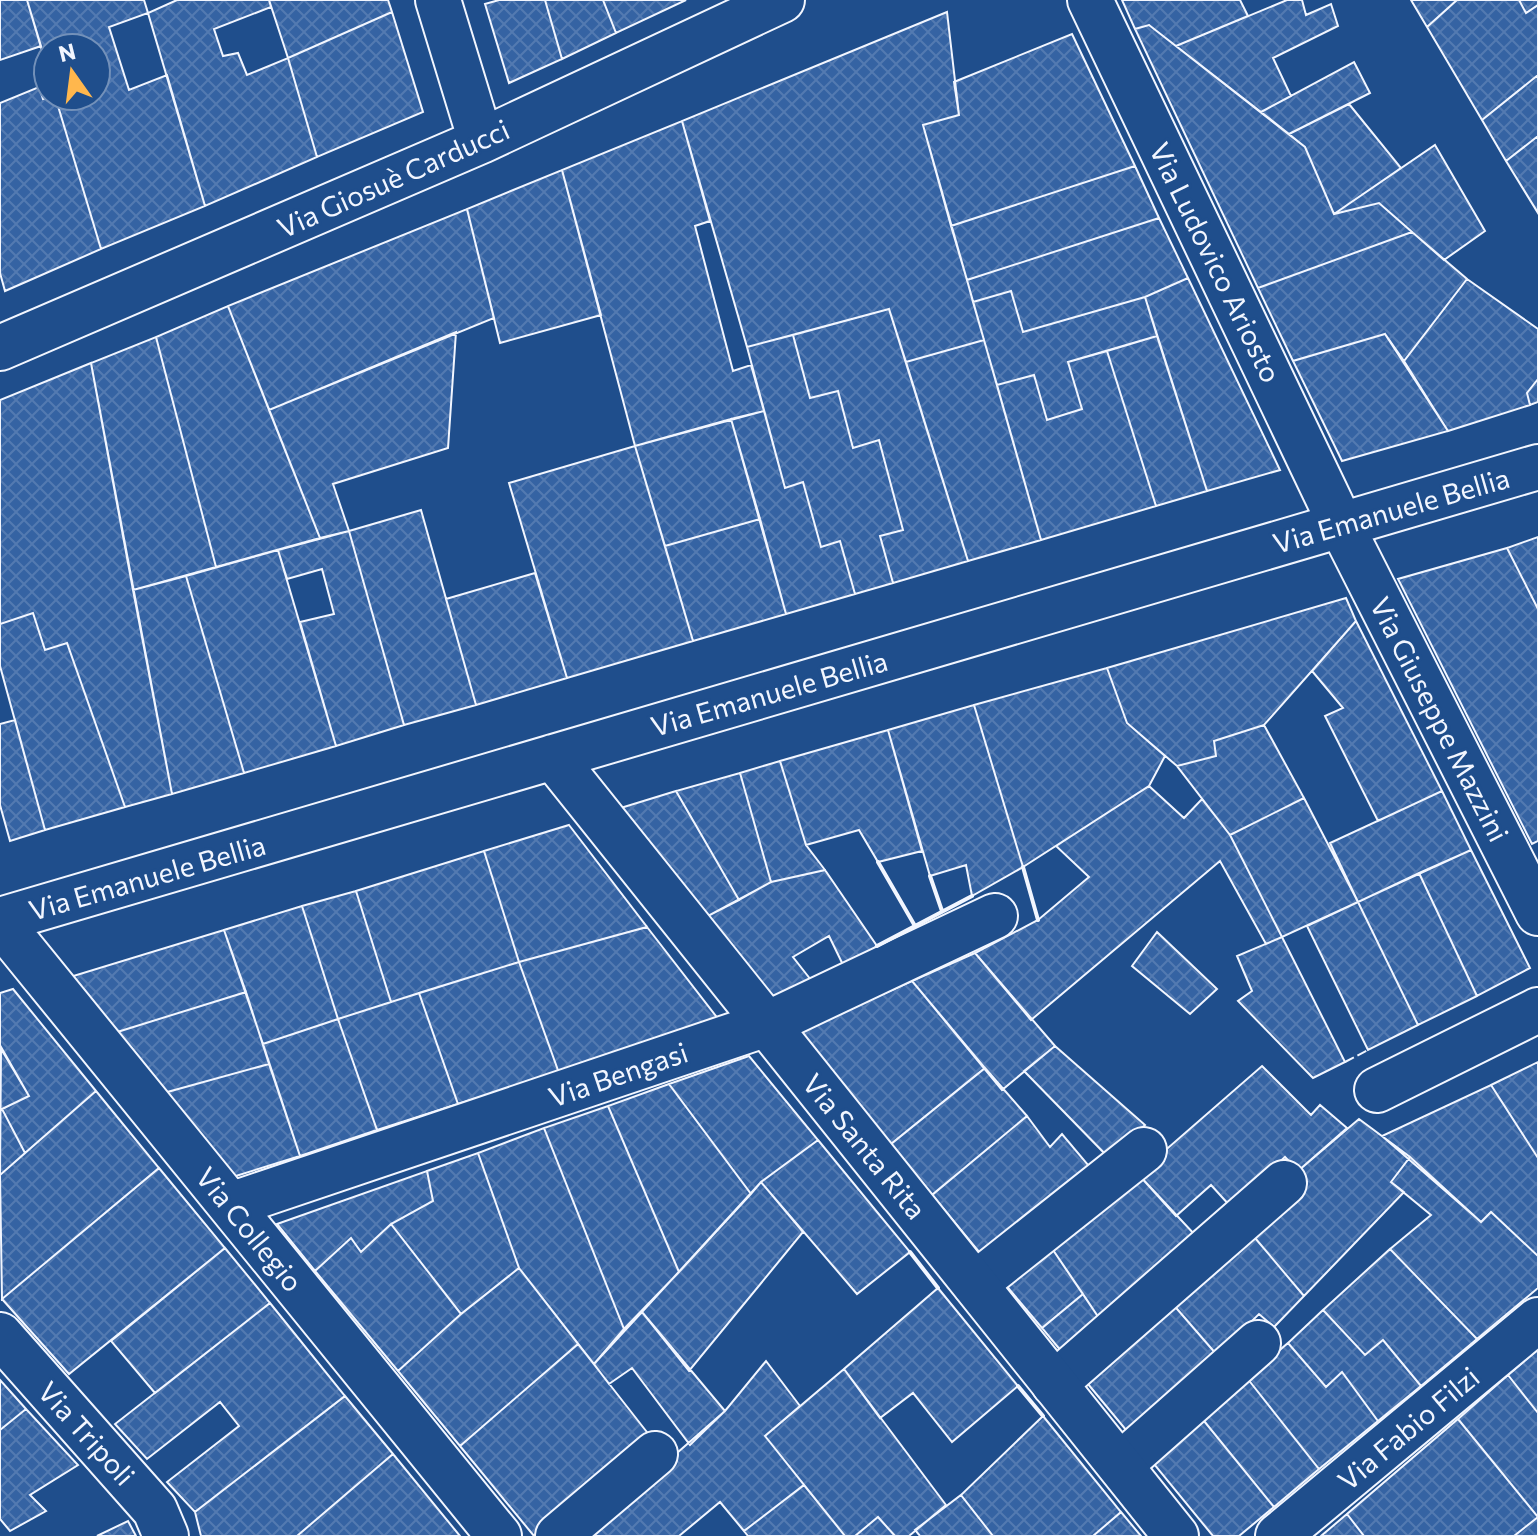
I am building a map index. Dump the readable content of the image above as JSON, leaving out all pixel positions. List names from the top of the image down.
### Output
{
  "streets": {
    "street": [
      "Via Giosuè Carducci",
      "Via Ludovico Ariosto",
      "Via Emanuele Bellia",
      "Via Giuseppe Mazzini",
      "Via Bengasi",
      "Via Santa Rita",
      "Via Collegio",
      "Via Fabio Filzi",
      "Via Tripoli"
    ]
  },
  "crossings": [
    ["Via Ludovico Ariosto", "Via Emanuele Bellia"],
    ["Via Ludovico Ariosto", "Via Giuseppe Mazzini"],
    ["Via Emanuele Bellia", "Via Giuseppe Mazzini"],
    ["Via Emanuele Bellia", "Via Santa Rita"],
    ["Via Emanuele Bellia", "Via Collegio"],
    ["Via Bengasi", "Via Santa Rita"],
    ["Via Bengasi", "Via Collegio"]
  ],
  "north": "top"
}
